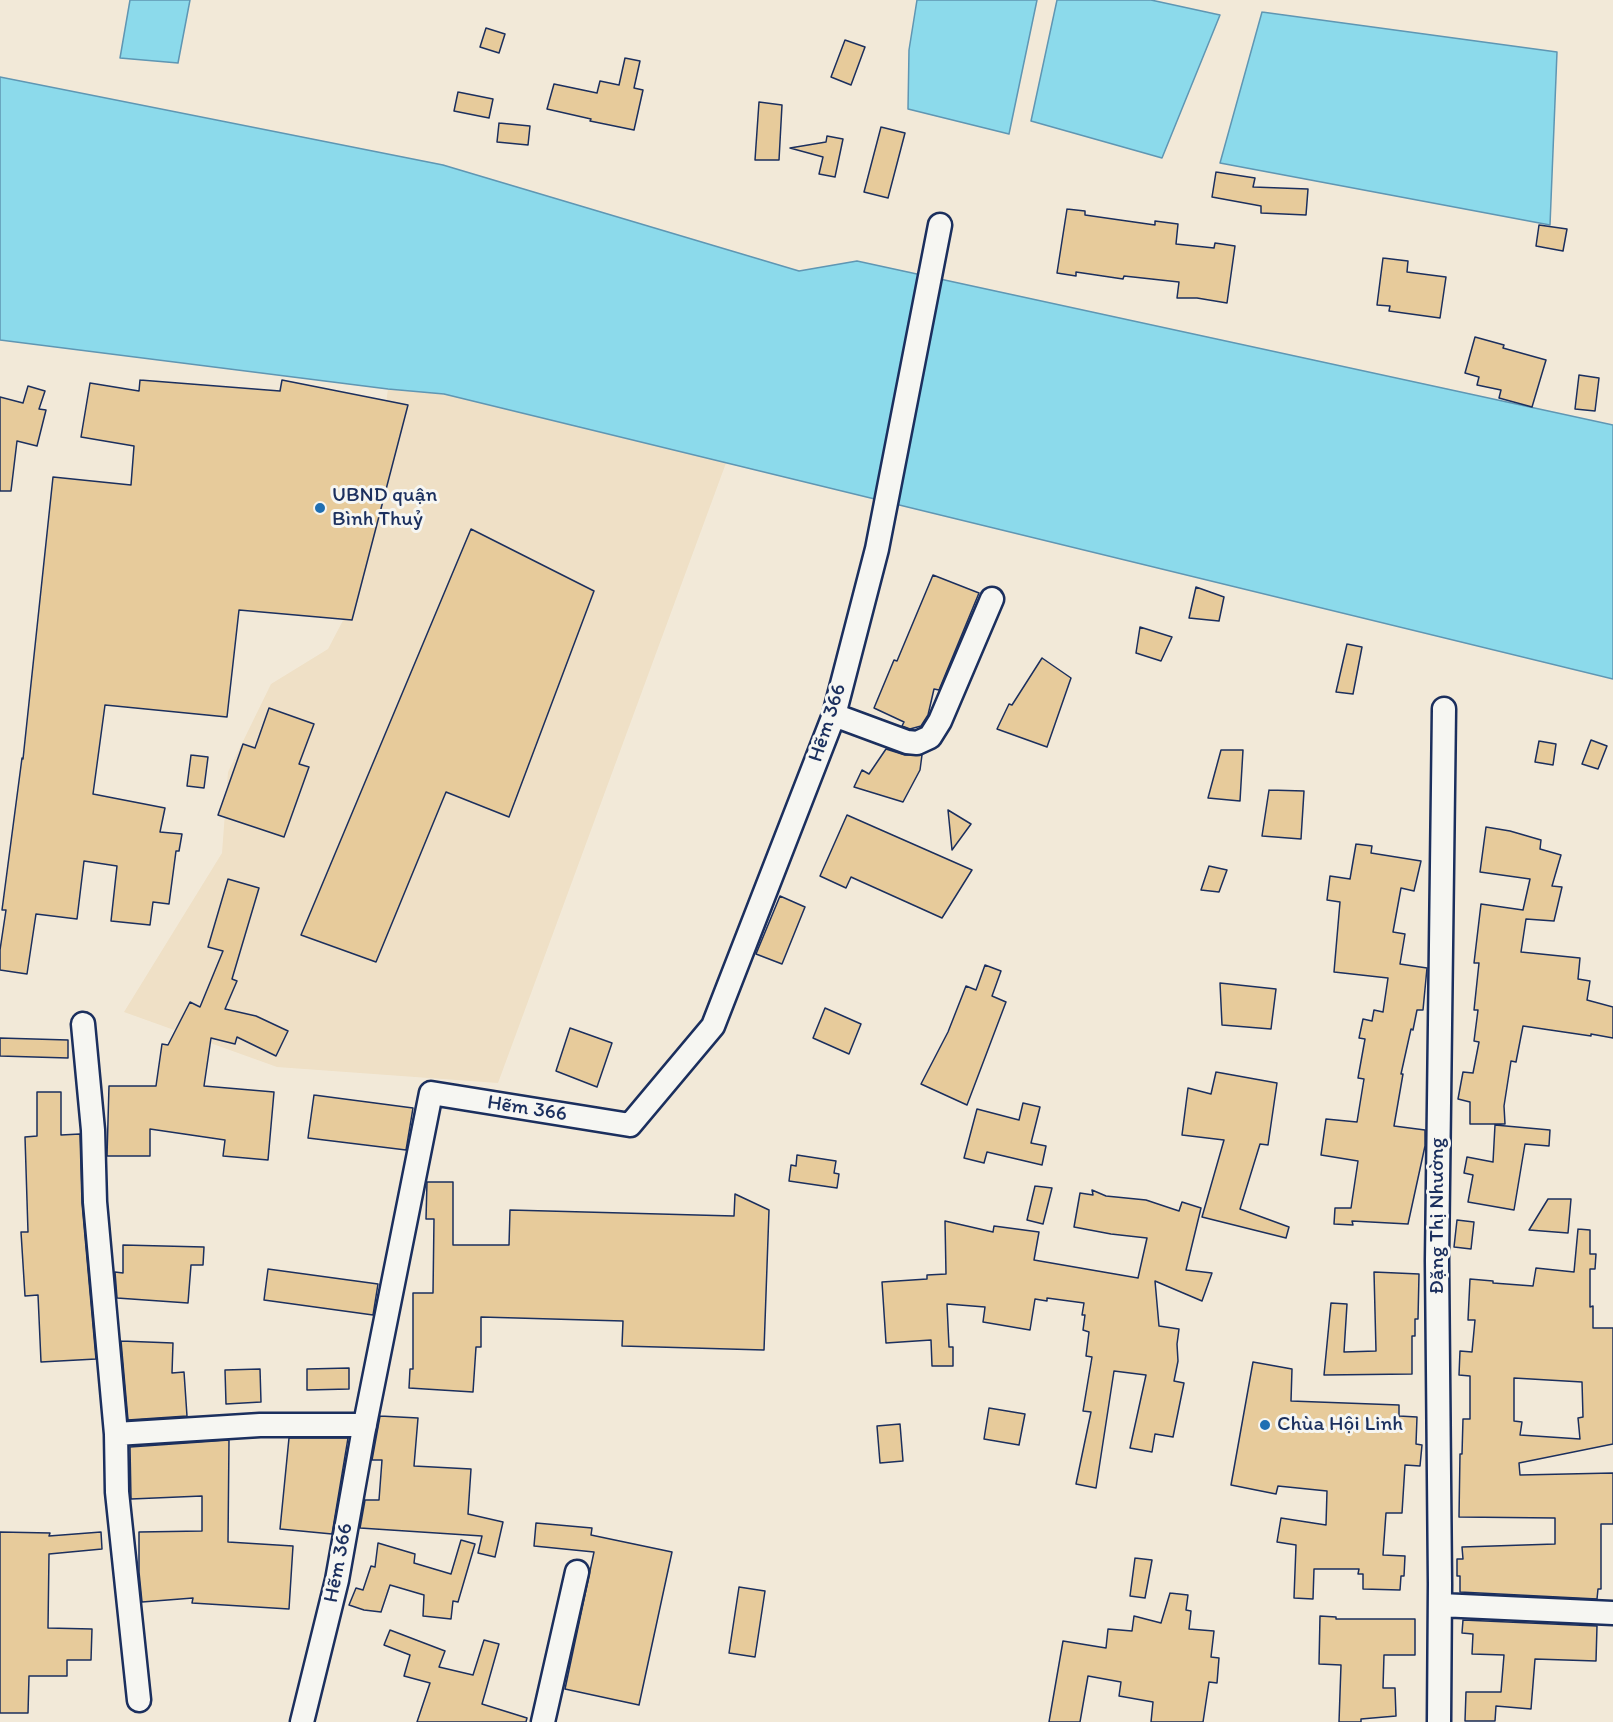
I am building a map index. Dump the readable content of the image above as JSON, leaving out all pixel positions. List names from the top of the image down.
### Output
{
  "streets": {
    "street": ["Hẽm 366", "Đặng Thị Nhường"]
  },
  "places": ["UBND quận Bình Thuỷ", "Chùa Hội Linh"]
}
